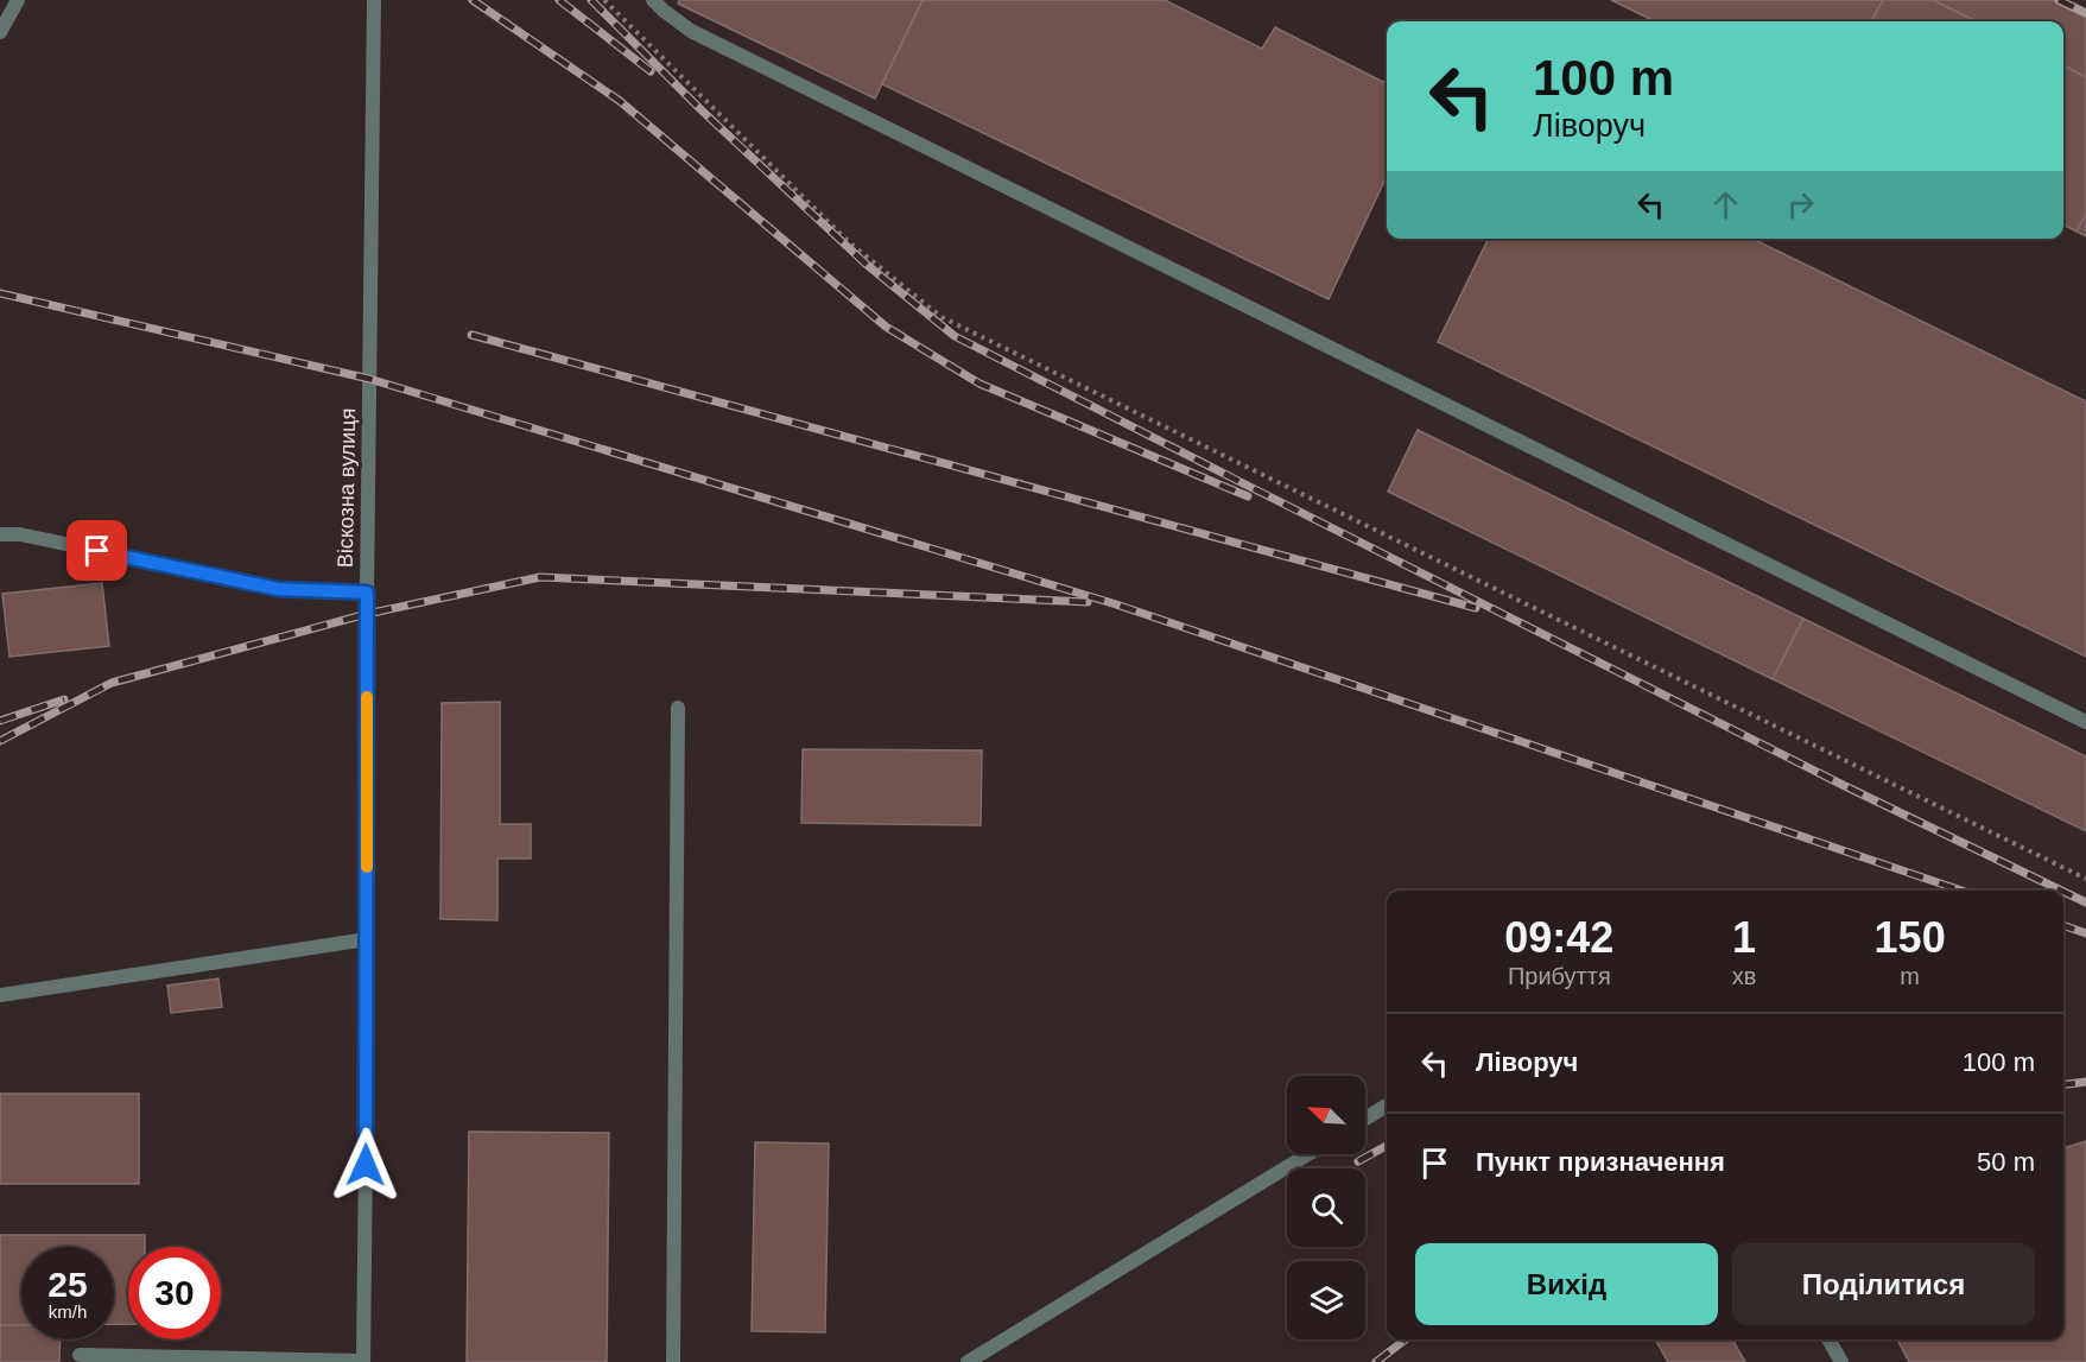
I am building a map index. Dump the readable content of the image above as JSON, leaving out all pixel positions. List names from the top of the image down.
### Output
{
  "streets": {
    "street": ["Віскозна вулиця"]
  },
  "north": "top left",
  "page": {
    "turn": ["100 m", "Ліворуч"],
    "eta": [
      "09:42",
      "Прибуття",
      "1",
      "хв",
      "150",
      "m"
    ],
    "list": [
      {
        "name": "Ліворуч",
        "value": "100 m"
      },
      {
        "name": "Пункт призначення",
        "value": "50 m"
      }
    ],
    "buttons": ["Вихід", "Поділитися"],
    "speed": "25 km/h",
    "limit": "30"
  }
}
